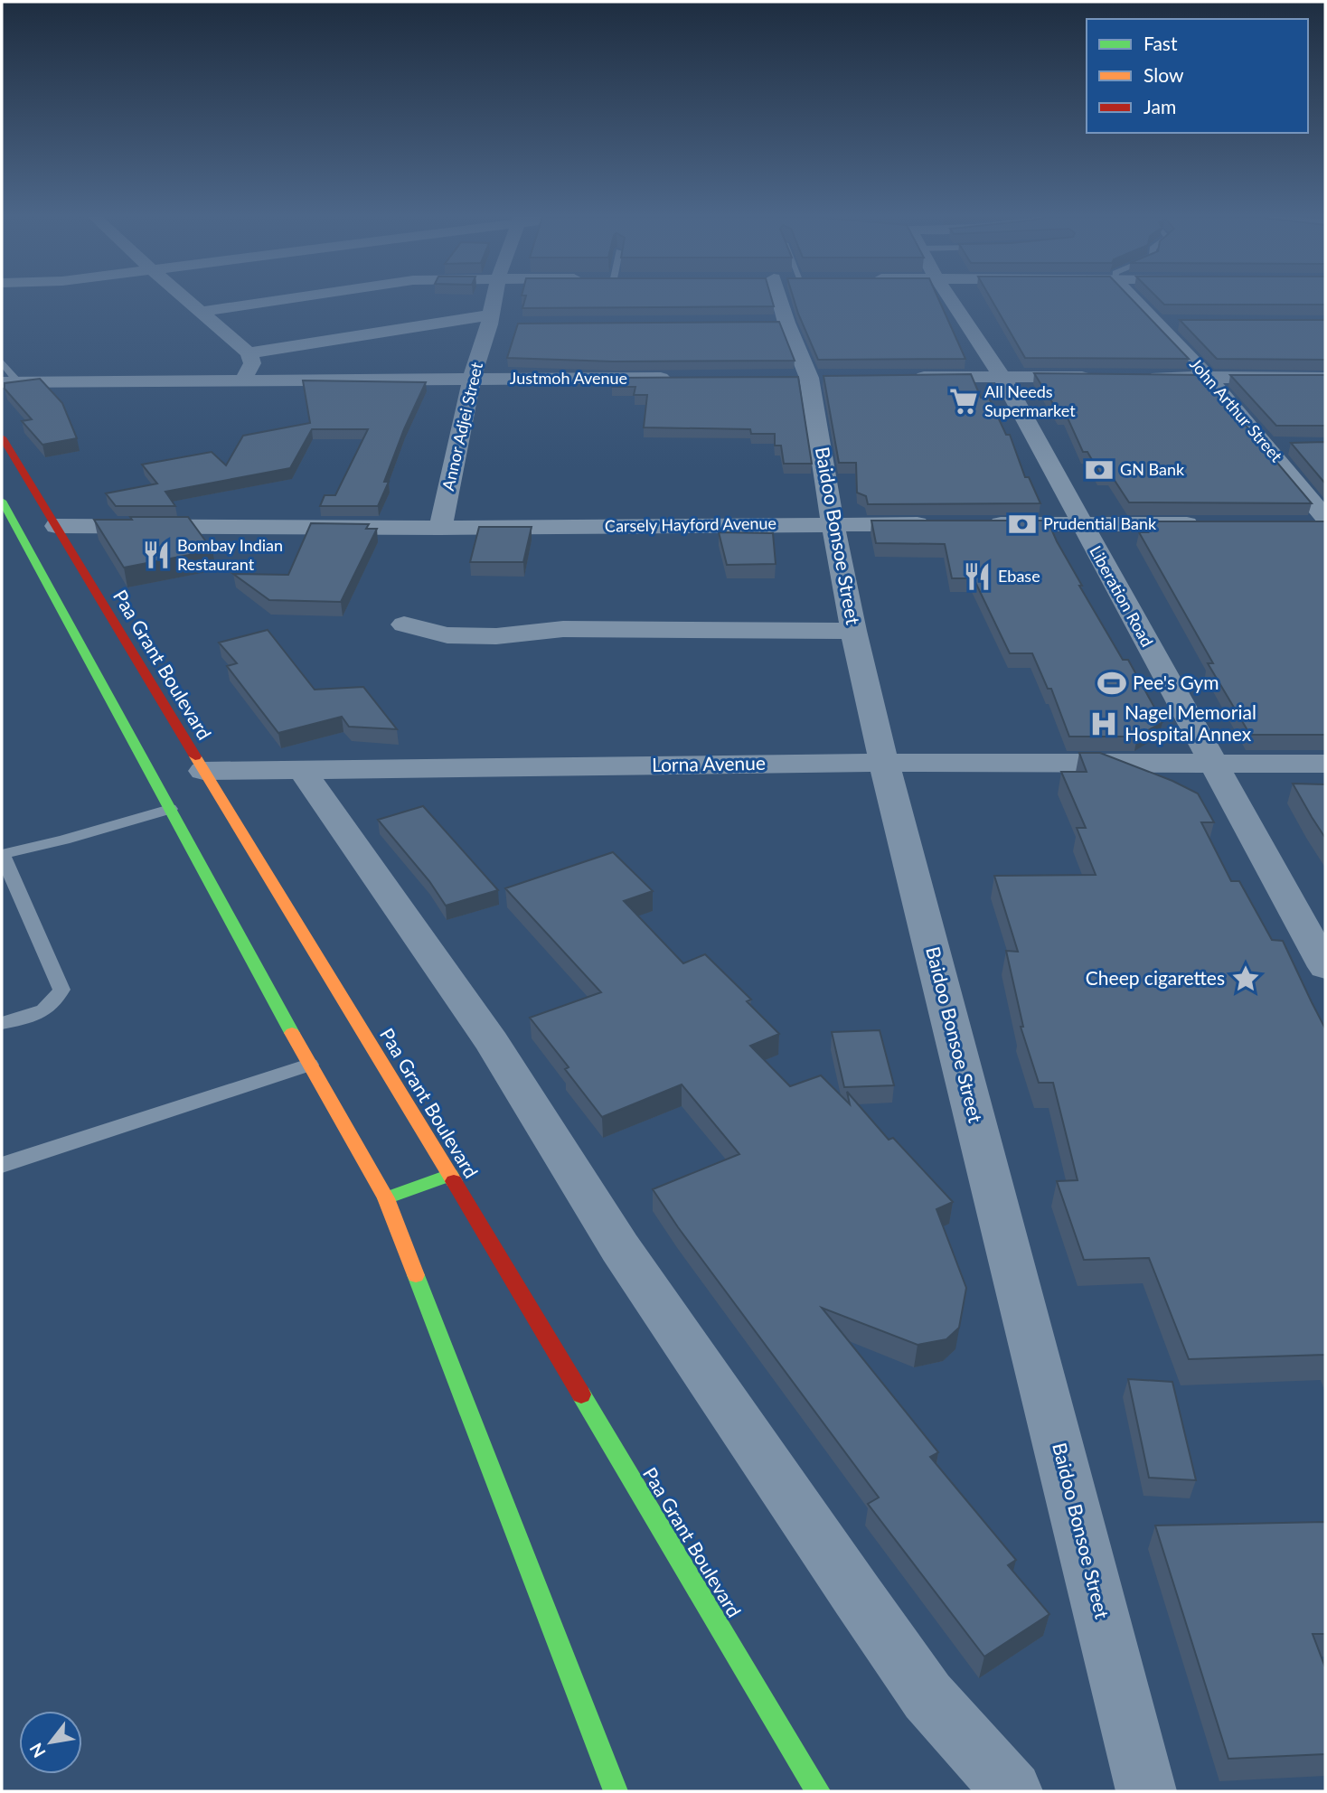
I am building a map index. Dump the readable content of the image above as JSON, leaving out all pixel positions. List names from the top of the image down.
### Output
{
  "streets": {
    "main road": ["Paa Grant Boulevard"],
    "street": [
      "Justmoh Avenue",
      "John Arthur Street",
      "Annor Adjei Street",
      "Carsely Hayford Avenue",
      "Baidoo Bonsoe Street",
      "Liberation Road",
      "Lorna Avenue"
    ]
  },
  "crossings": [
    ["Justmoh Avenue", "Annor Adjei Street"],
    ["Annor Adjei Street", "Carsely Hayford Avenue"],
    ["Carsely Hayford Avenue", "Baidoo Bonsoe Street"],
    ["Carsely Hayford Avenue", "Paa Grant Boulevard"],
    ["Baidoo Bonsoe Street", "Lorna Avenue"],
    ["Liberation Road", "Lorna Avenue"],
    ["Paa Grant Boulevard", "Lorna Avenue"]
  ],
  "places": {
    "supermarket": ["All Needs Supermarket"],
    "bank": ["GN Bank", "Prudential Bank"],
    "restaurant": ["Bombay Indian Restaurant", "Ebase"],
    "sports": ["Pee's Gym"],
    "hospital": ["Nagel Memorial Hospital Annex"],
    "place": ["Cheep cigarettes"]
  },
  "legend": ["Fast", "Slow", "Jam"],
  "north": "bottom left"
}
